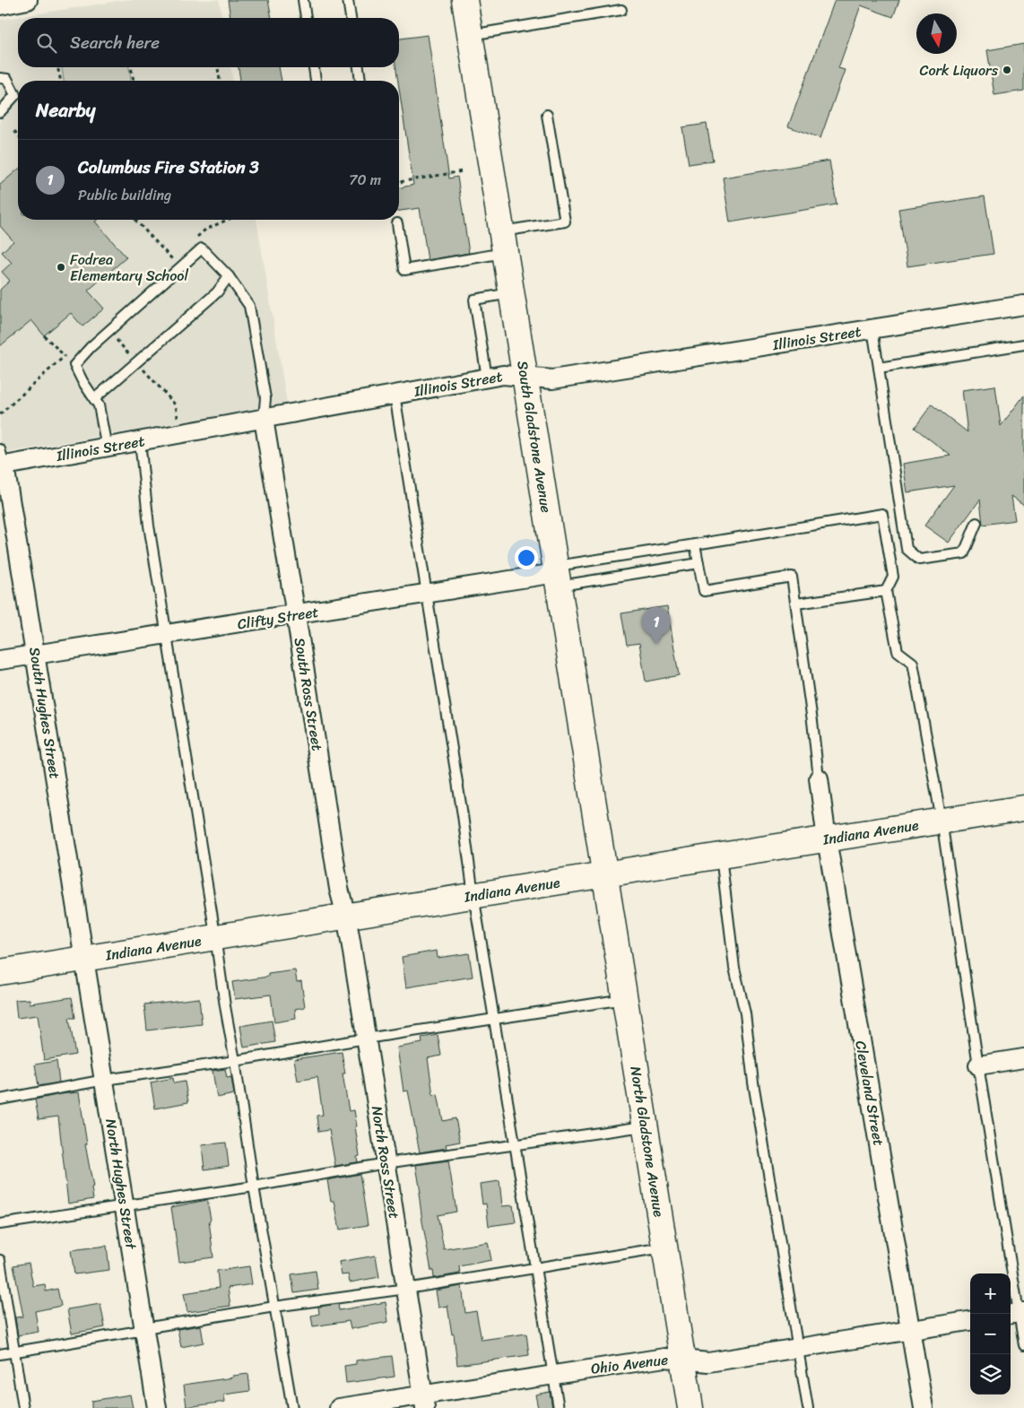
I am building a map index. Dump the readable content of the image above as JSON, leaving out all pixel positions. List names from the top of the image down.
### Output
{
  "streets": {
    "street": [
      "Illinois Street",
      "South Gladstone Avenue",
      "Clifty Street",
      "South Ross Street",
      "South Hughes Street",
      "Indiana Avenue",
      "Cleveland Street",
      "North Gladstone Avenue",
      "North Ross Street",
      "North Hughes Street",
      "Ohio Avenue"
    ]
  },
  "crossings": [
    ["Illinois Street", "South Gladstone Avenue"],
    ["Illinois Street", "South Ross Street"],
    ["Illinois Street", "South Hughes Street"],
    ["South Gladstone Avenue", "Clifty Street"],
    ["South Gladstone Avenue", "Indiana Avenue"],
    ["South Gladstone Avenue", "North Gladstone Avenue"],
    ["Clifty Street", "South Ross Street"],
    ["Clifty Street", "South Hughes Street"],
    ["South Ross Street", "Indiana Avenue"],
    ["South Ross Street", "North Ross Street"],
    ["South Hughes Street", "Indiana Avenue"],
    ["South Hughes Street", "North Hughes Street"],
    ["Indiana Avenue", "Cleveland Street"],
    ["Indiana Avenue", "North Gladstone Avenue"],
    ["Indiana Avenue", "North Ross Street"],
    ["Indiana Avenue", "North Hughes Street"],
    ["Cleveland Street", "Ohio Avenue"],
    ["North Gladstone Avenue", "Ohio Avenue"],
    ["North Ross Street", "Ohio Avenue"]
  ],
  "places": ["Cork Liquors", "Fodrea Elementary School"],
  "north": "bottom",
  "page": {
    "search": "Search here",
    "heading": "Nearby",
    "list": [
      {
        "mark": "1",
        "name": "Columbus Fire Station 3",
        "note": "Public building",
        "value": "70 m"
      }
    ],
    "pins": "1",
    "map_buttons": ["+", "−"]
  }
}
